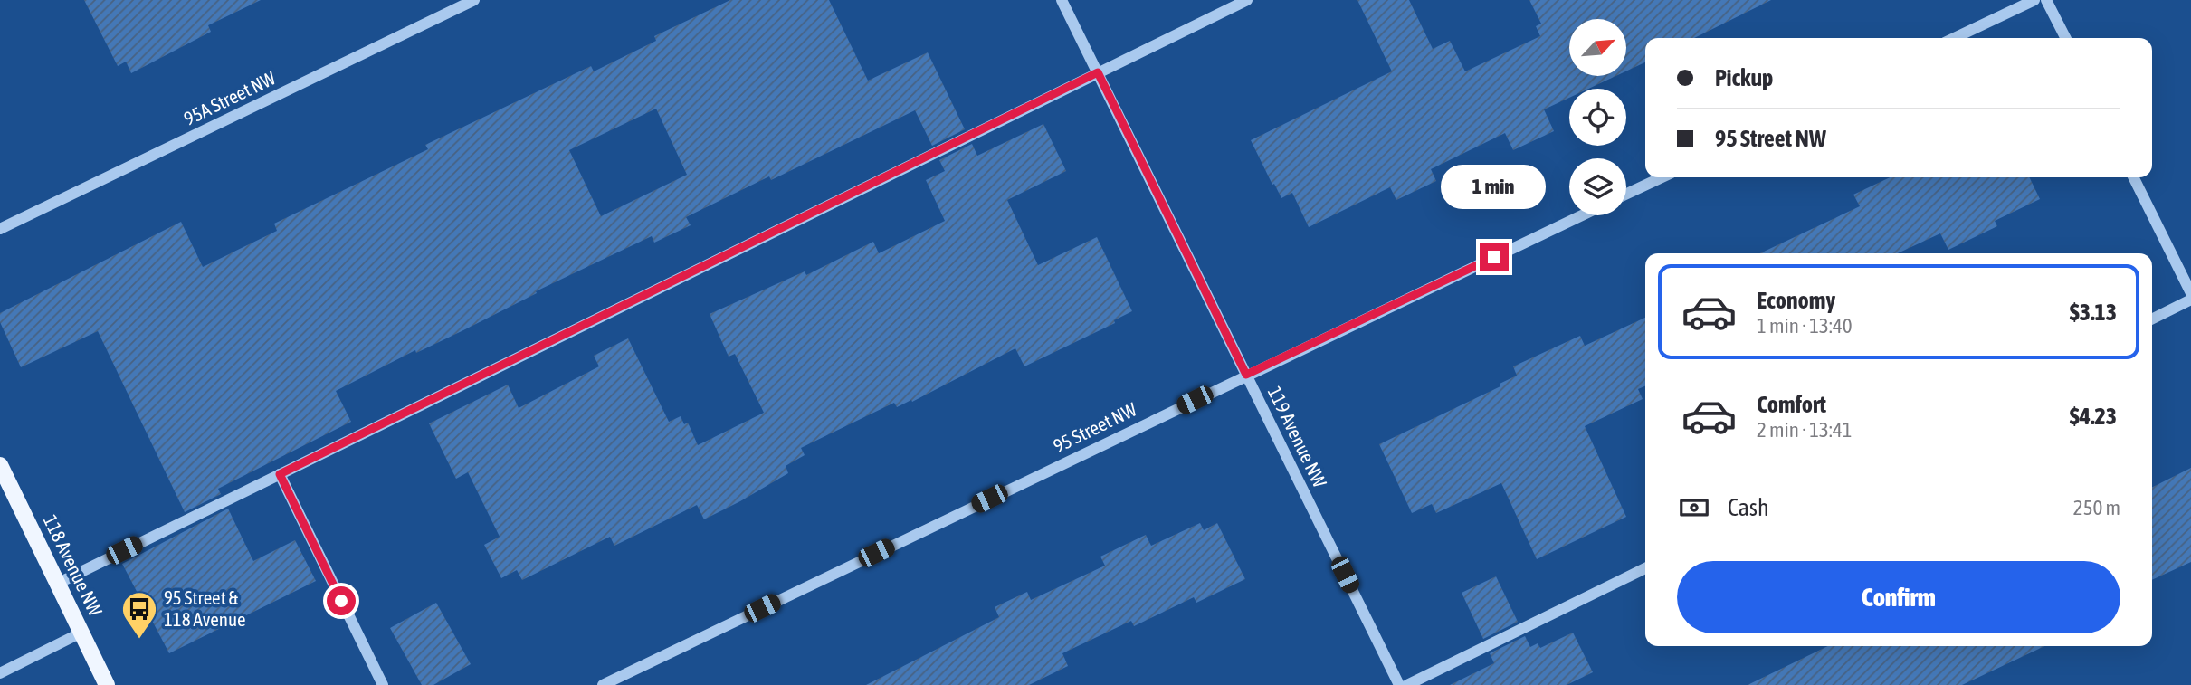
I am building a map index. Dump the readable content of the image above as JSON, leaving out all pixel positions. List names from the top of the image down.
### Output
{
  "streets": {
    "main road": ["118 Avenue NW"],
    "street": ["95A Street NW", "95 Street NW", "119 Avenue NW"]
  },
  "crossings": [
    ["95 Street NW", "119 Avenue NW"]
  ],
  "places": {
    "bus stop": ["95 Street & 118 Avenue"]
  },
  "north": "top right",
  "page": {
    "banner": ["Pickup", "95 Street NW"],
    "bubble": "1 min",
    "list": [
      {
        "name": "Economy",
        "note": "1 min · 13:40",
        "value": "$3.13"
      },
      {
        "name": "Comfort",
        "note": "2 min · 13:41",
        "value": "$4.23"
      }
    ],
    "pay": ["Cash", "250 m"],
    "buttons": "Confirm"
  }
}
